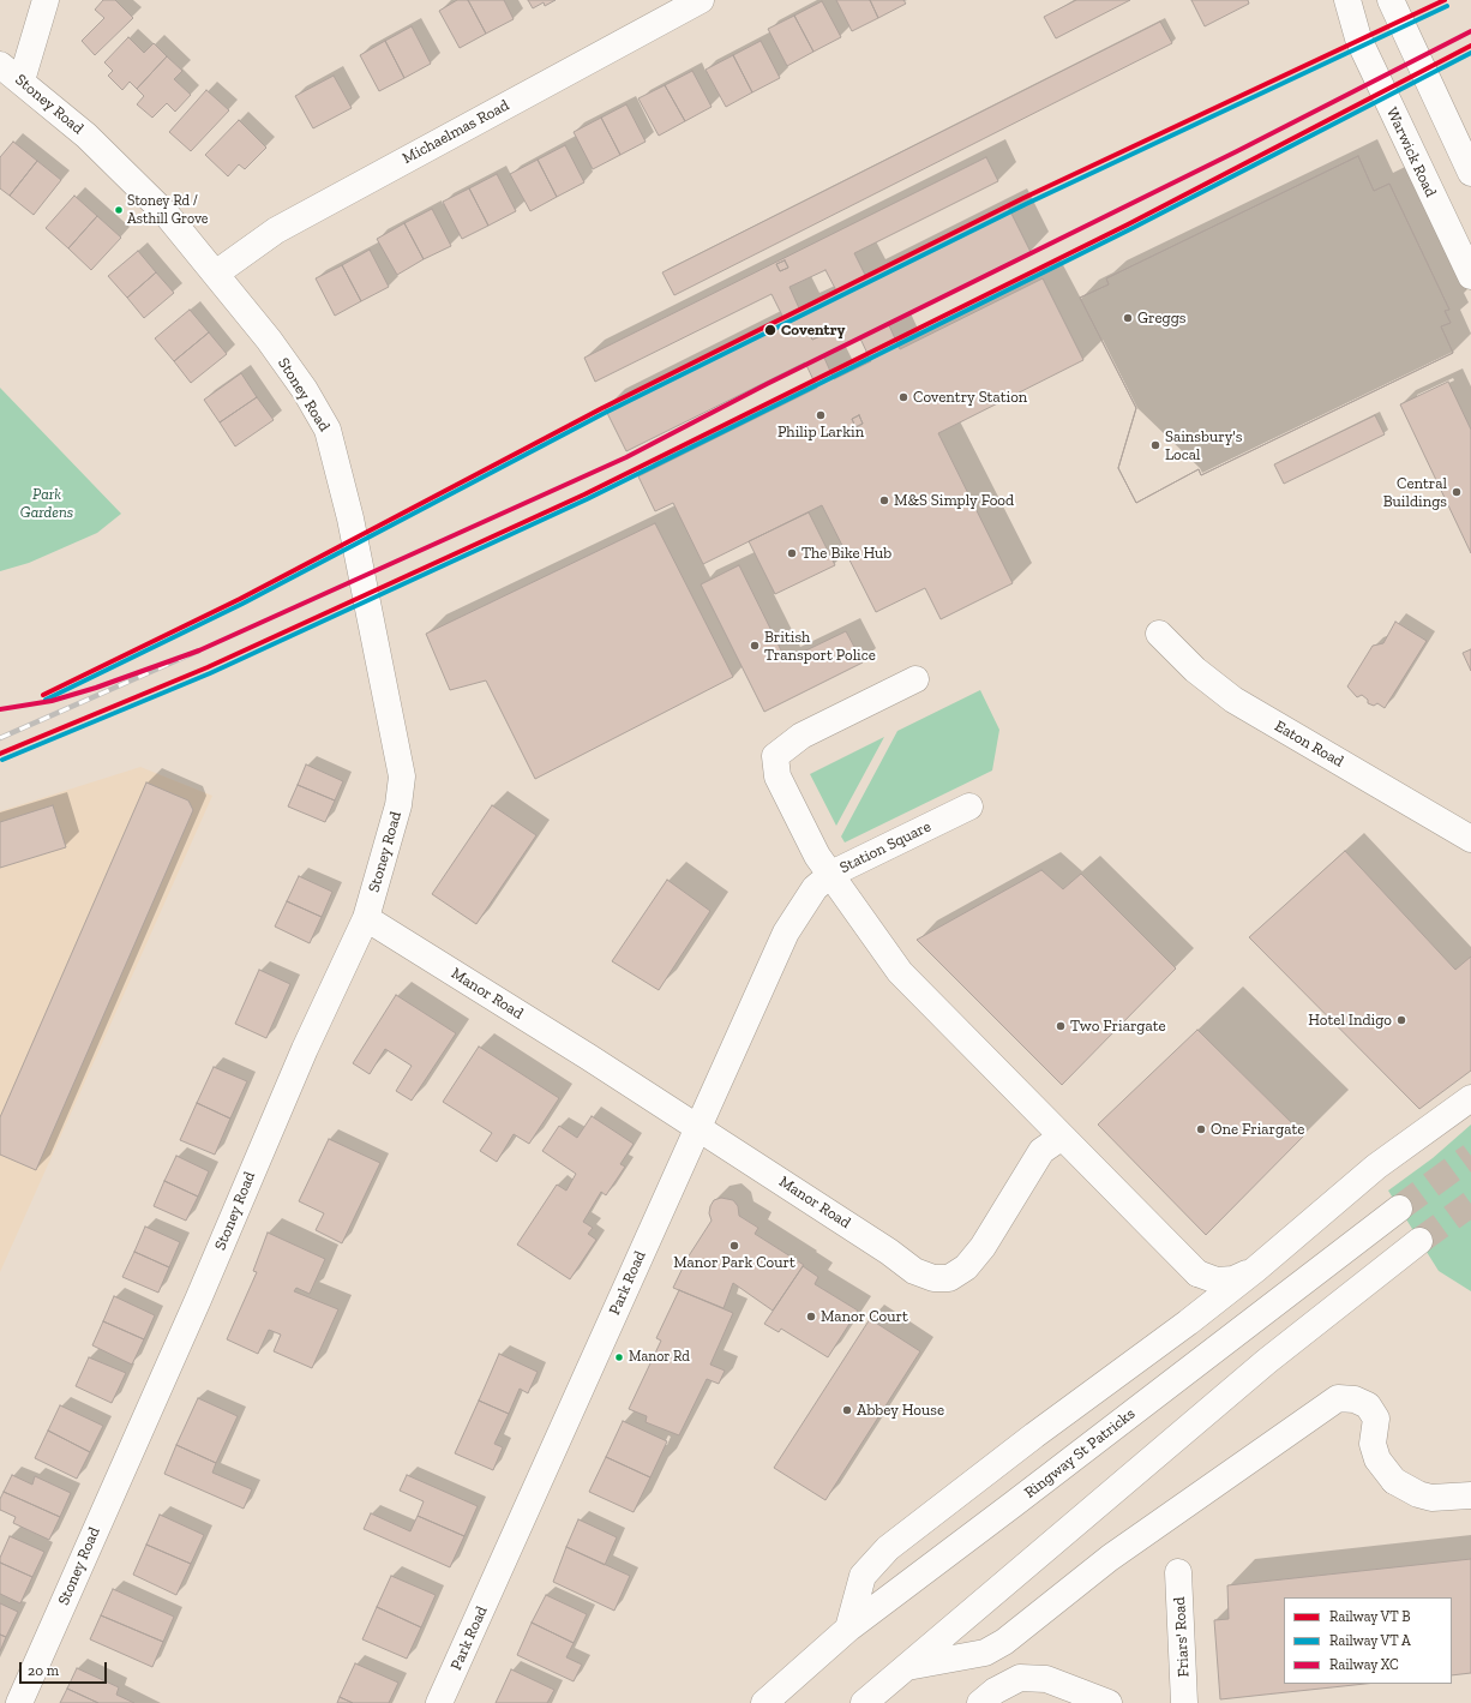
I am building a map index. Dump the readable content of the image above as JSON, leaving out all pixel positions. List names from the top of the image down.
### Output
{
  "streets": {
    "main road": [
      "Stoney Road",
      "Michaelmas Road",
      "Warwick Road",
      "Eaton Road",
      "Station Square",
      "Manor Road",
      "Park Road",
      "Ringway St Patricks",
      "Friars' Road"
    ]
  },
  "crossings": [
    ["Stoney Road", "Michaelmas Road"],
    ["Stoney Road", "Manor Road"],
    ["Station Square", "Park Road"],
    ["Manor Road", "Park Road"]
  ],
  "parks": ["Park Gardens"],
  "places": [
    "Stoney Rd / Asthill Grove",
    "Greggs",
    "Coventry",
    "Coventry Station",
    "Philip Larkin",
    "Sainsbury's Local",
    "Central Buildings",
    "M&S Simply Food",
    "The Bike Hub",
    "British Transport Police",
    "Hotel Indigo",
    "Two Friargate",
    "One Friargate",
    "Manor Park Court",
    "Manor Court",
    "Manor Rd",
    "Abbey House"
  ],
  "lines": ["rail line XC"],
  "legend": ["Railway VT B", "Railway VT A", "Railway XC"],
  "scale_bar": "20 m"
}
